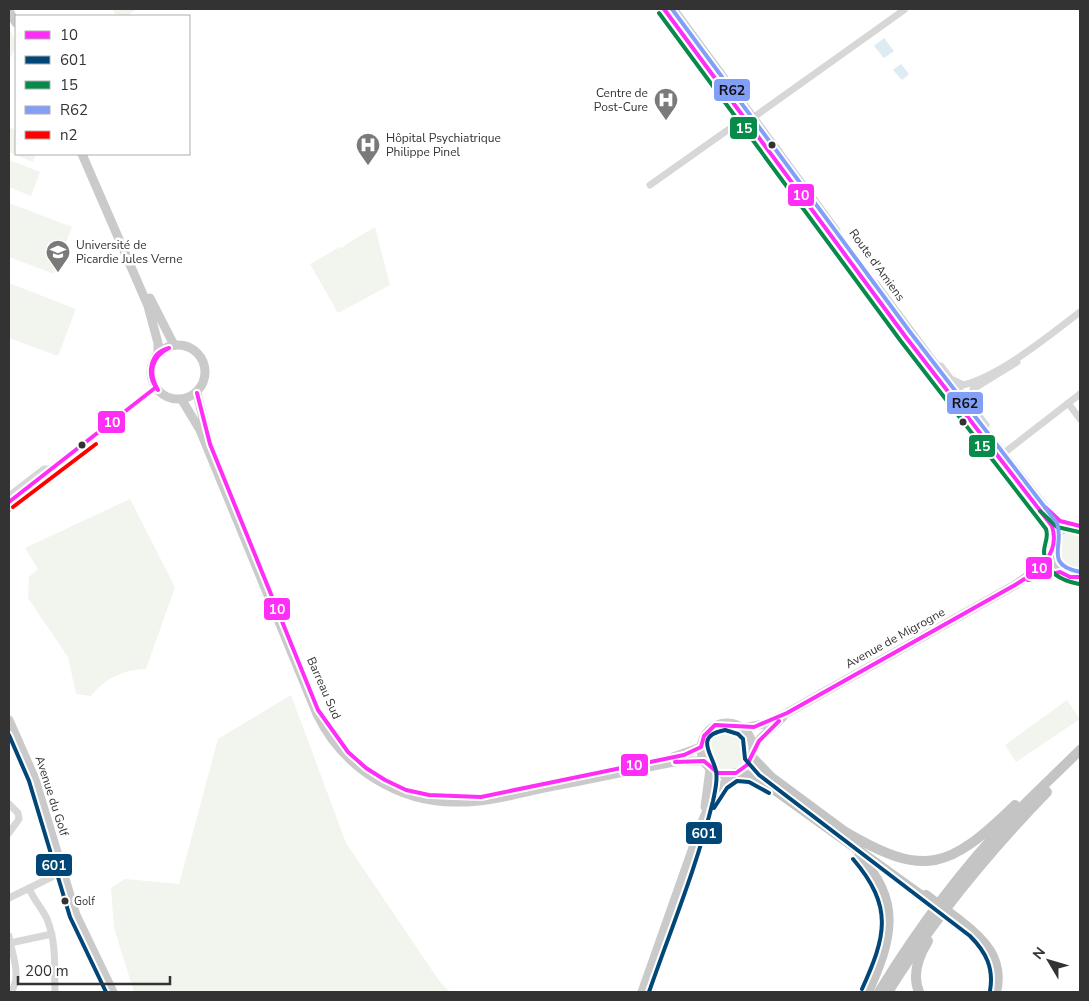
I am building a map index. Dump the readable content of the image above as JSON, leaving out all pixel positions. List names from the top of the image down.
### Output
{
  "streets": {
    "main road": [
      "Route d'Amiens",
      "Avenue de Migrogne",
      "Barreau Sud",
      "Avenue du Golf"
    ]
  },
  "crossings": [
    ["Avenue de Migrogne", "Barreau Sud"]
  ],
  "places": {
    "hospital": ["Centre de Post-Cure", "Hôpital Psychiatrique Philippe Pinel"],
    "school or university": ["Université de Picardie Jules Verne"],
    "other": ["Golf"]
  },
  "lines": [
    "transit line 10",
    "transit line R62",
    "transit line 15",
    "transit line n2",
    "transit line 601"
  ],
  "legend": [
    "10",
    "601",
    "15",
    "R62",
    "n2"
  ],
  "scale_bar": "200 m",
  "north": "top left"
}
